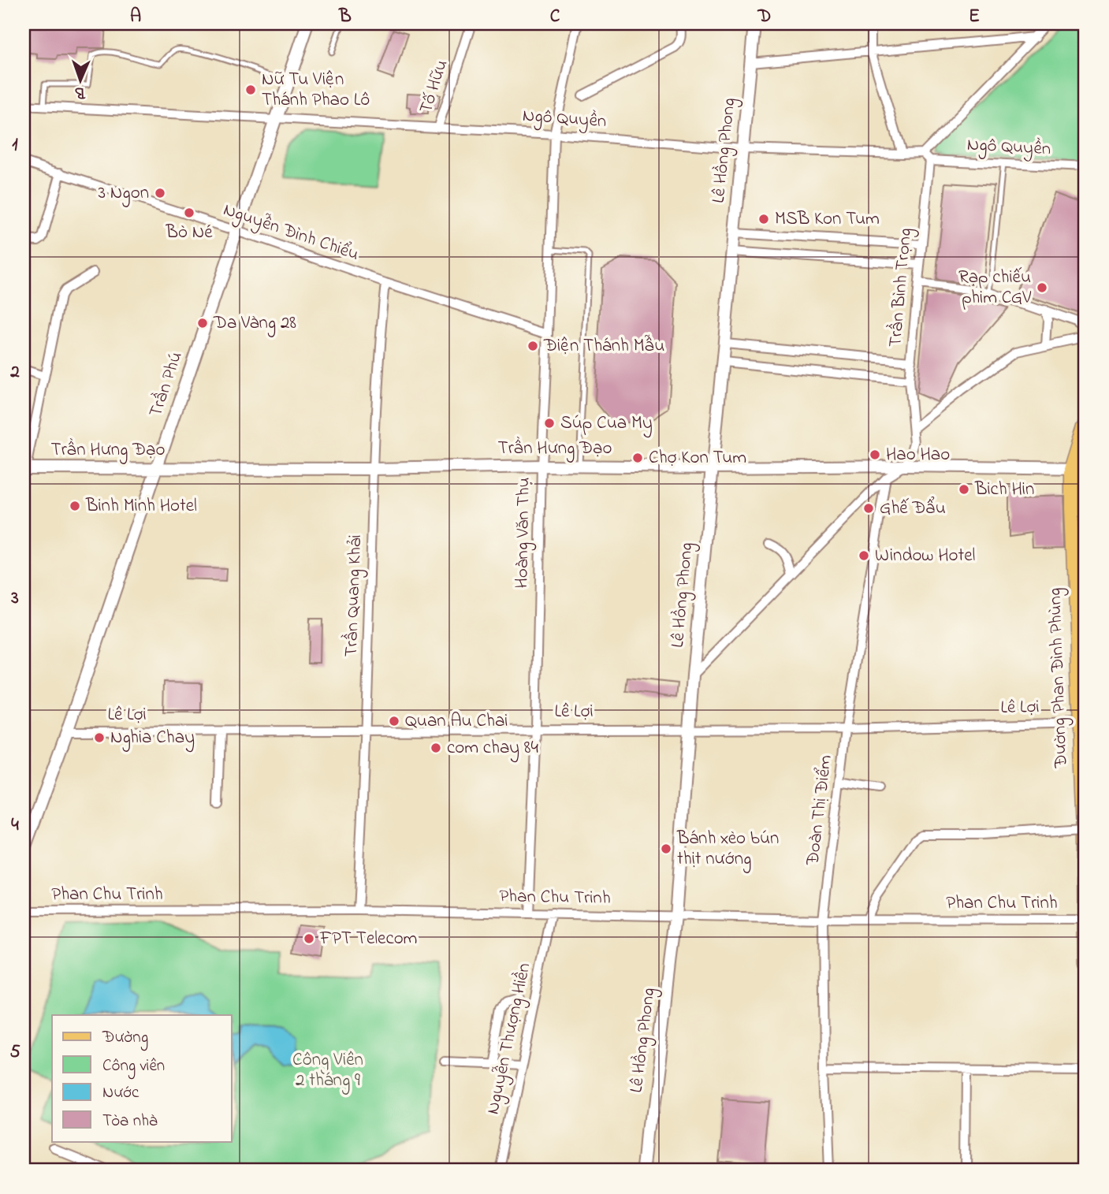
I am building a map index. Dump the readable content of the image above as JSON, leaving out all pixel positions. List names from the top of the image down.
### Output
{
  "streets": {
    "main road": ["Đường Phan Đình Phùng"],
    "street": [
      "Tố Hữu",
      "Ngô Quyền",
      "Lê Hồng Phong",
      "Nguyễn Đình Chiểu",
      "Trần Bình Trọng",
      "Trần Phú",
      "Trần Hưng Đạo",
      "Hoàng Văn Thụ",
      "Trần Quang Khải",
      "Lê Lợi",
      "Đoàn Thị Điểm",
      "Phan Chu Trinh",
      "Nguyễn Thượng Hiền"
    ]
  },
  "crossings": [
    ["Tố Hữu", "Ngô Quyền"],
    ["Ngô Quyền", "Lê Hồng Phong"],
    ["Ngô Quyền", "Trần Bình Trọng"],
    ["Ngô Quyền", "Trần Phú"],
    ["Ngô Quyền", "Hoàng Văn Thụ"],
    ["Lê Hồng Phong", "Trần Hưng Đạo"],
    ["Lê Hồng Phong", "Lê Lợi"],
    ["Lê Hồng Phong", "Phan Chu Trinh"],
    ["Nguyễn Đình Chiểu", "Trần Phú"],
    ["Nguyễn Đình Chiểu", "Hoàng Văn Thụ"],
    ["Nguyễn Đình Chiểu", "Trần Quang Khải"],
    ["Trần Bình Trọng", "Trần Hưng Đạo"],
    ["Trần Phú", "Trần Hưng Đạo"],
    ["Trần Phú", "Lê Lợi"],
    ["Trần Hưng Đạo", "Hoàng Văn Thụ"],
    ["Trần Hưng Đạo", "Trần Quang Khải"],
    ["Trần Hưng Đạo", "Đường Phan Đình Phùng"],
    ["Hoàng Văn Thụ", "Lê Lợi"],
    ["Hoàng Văn Thụ", "Phan Chu Trinh"],
    ["Trần Quang Khải", "Lê Lợi"],
    ["Trần Quang Khải", "Phan Chu Trinh"],
    ["Đường Phan Đình Phùng", "Lê Lợi"],
    ["Đường Phan Đình Phùng", "Phan Chu Trinh"],
    ["Lê Lợi", "Đoàn Thị Điểm"],
    ["Đoàn Thị Điểm", "Phan Chu Trinh"],
    ["Phan Chu Trinh", "Nguyễn Thượng Hiền"]
  ],
  "parks": ["Công Viên 2 tháng 9"],
  "places": [
    "Nữ Tu Viện Thánh Phao Lô",
    "3 Ngon",
    "Bò Né",
    "MSB Kon Tum",
    "Rạp chiếu phim CGV",
    "Da Vàng 28",
    "Điện Thánh Mẫu",
    "Súp Cua My",
    "Hao Hao",
    "Chợ Kon Tum",
    "Bich Hin",
    "Binh Minh Hotel",
    "Ghế Đẩu",
    "Window Hotel",
    "Quan Au Chai",
    "Nghia Chay",
    "com chay 84",
    "Bánh xèo bún thịt nướng",
    "FPT Telecom"
  ],
  "legend": [
    "Đường",
    "Công viên",
    "Nước",
    "Tòa nhà"
  ],
  "north": "bottom",
  "grid": {
    "columns": [
      "A",
      "B",
      "C",
      "D",
      "E"
    ],
    "rows": [
      "1",
      "2",
      "3",
      "4",
      "5"
    ]
  }
}
